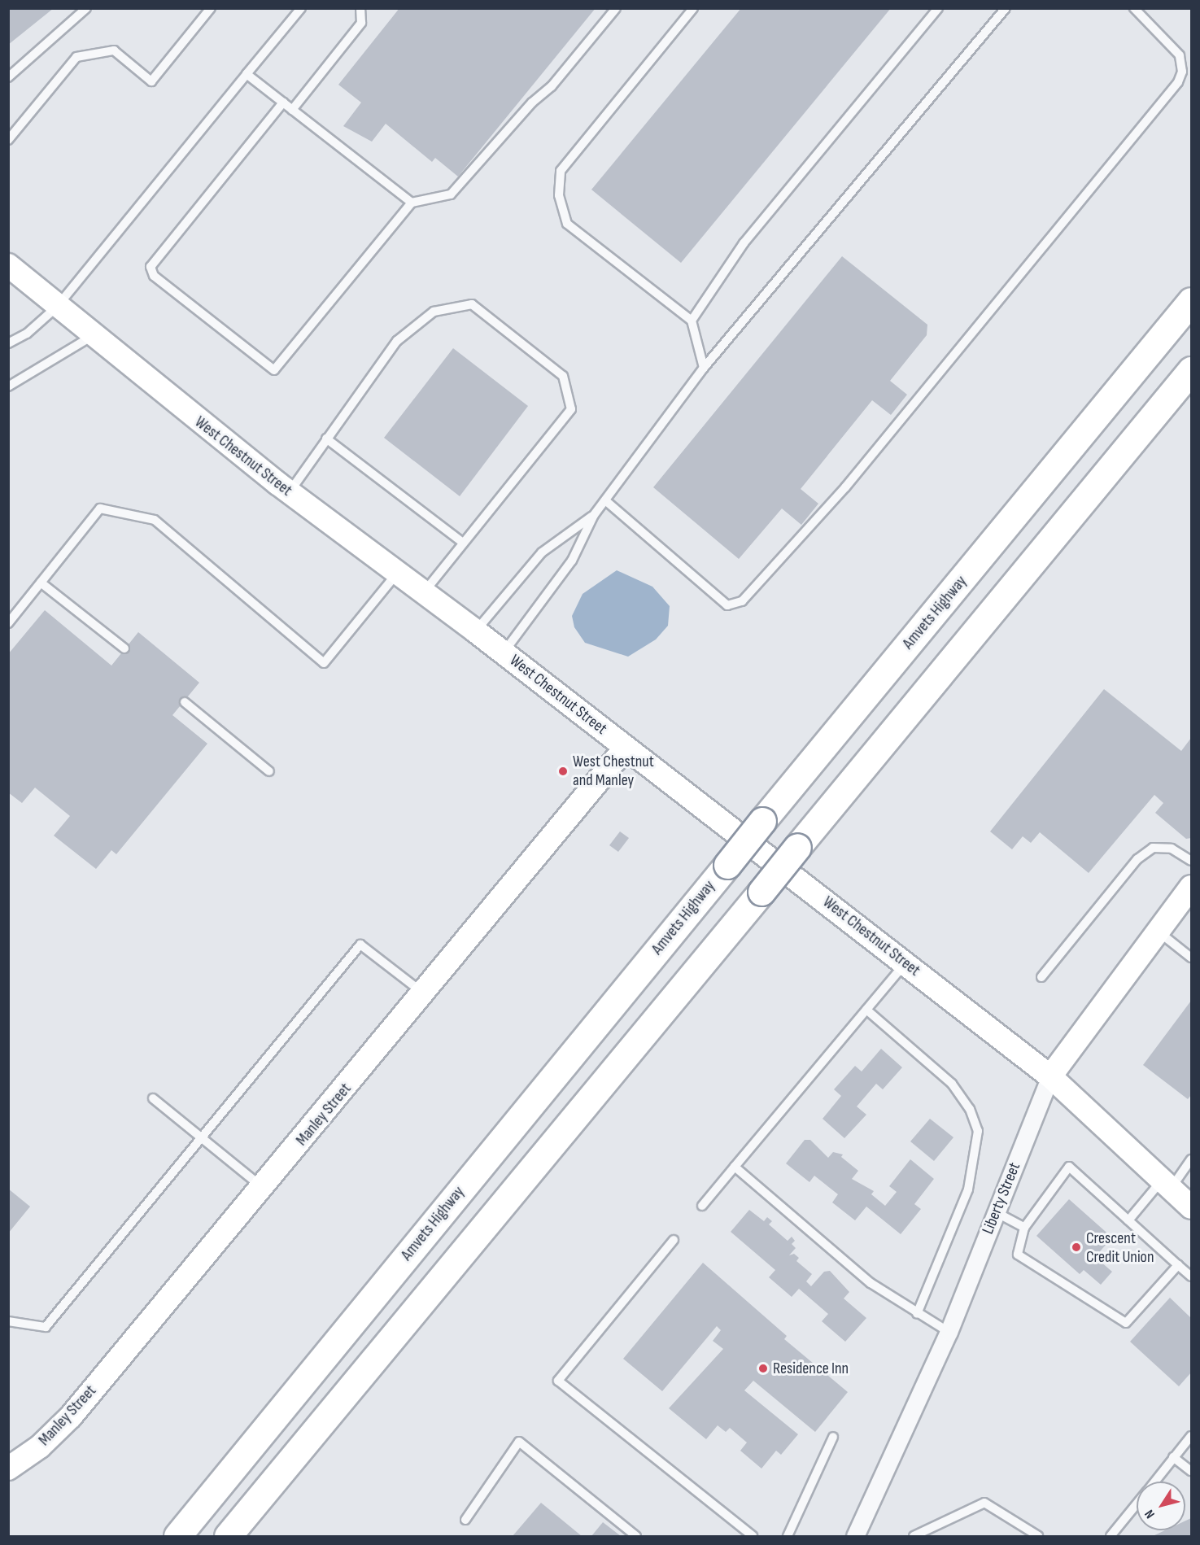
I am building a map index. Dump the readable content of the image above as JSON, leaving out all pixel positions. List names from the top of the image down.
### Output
{
  "streets": {
    "highway": ["Amvets Highway"],
    "main road": ["West Chestnut Street", "Manley Street", "Liberty Street"]
  },
  "crossings": [
    ["West Chestnut Street", "Manley Street"],
    ["West Chestnut Street", "Liberty Street"]
  ],
  "places": ["West Chestnut and Manley", "Crescent Credit Union", "Residence Inn"],
  "north": "bottom left"
}
